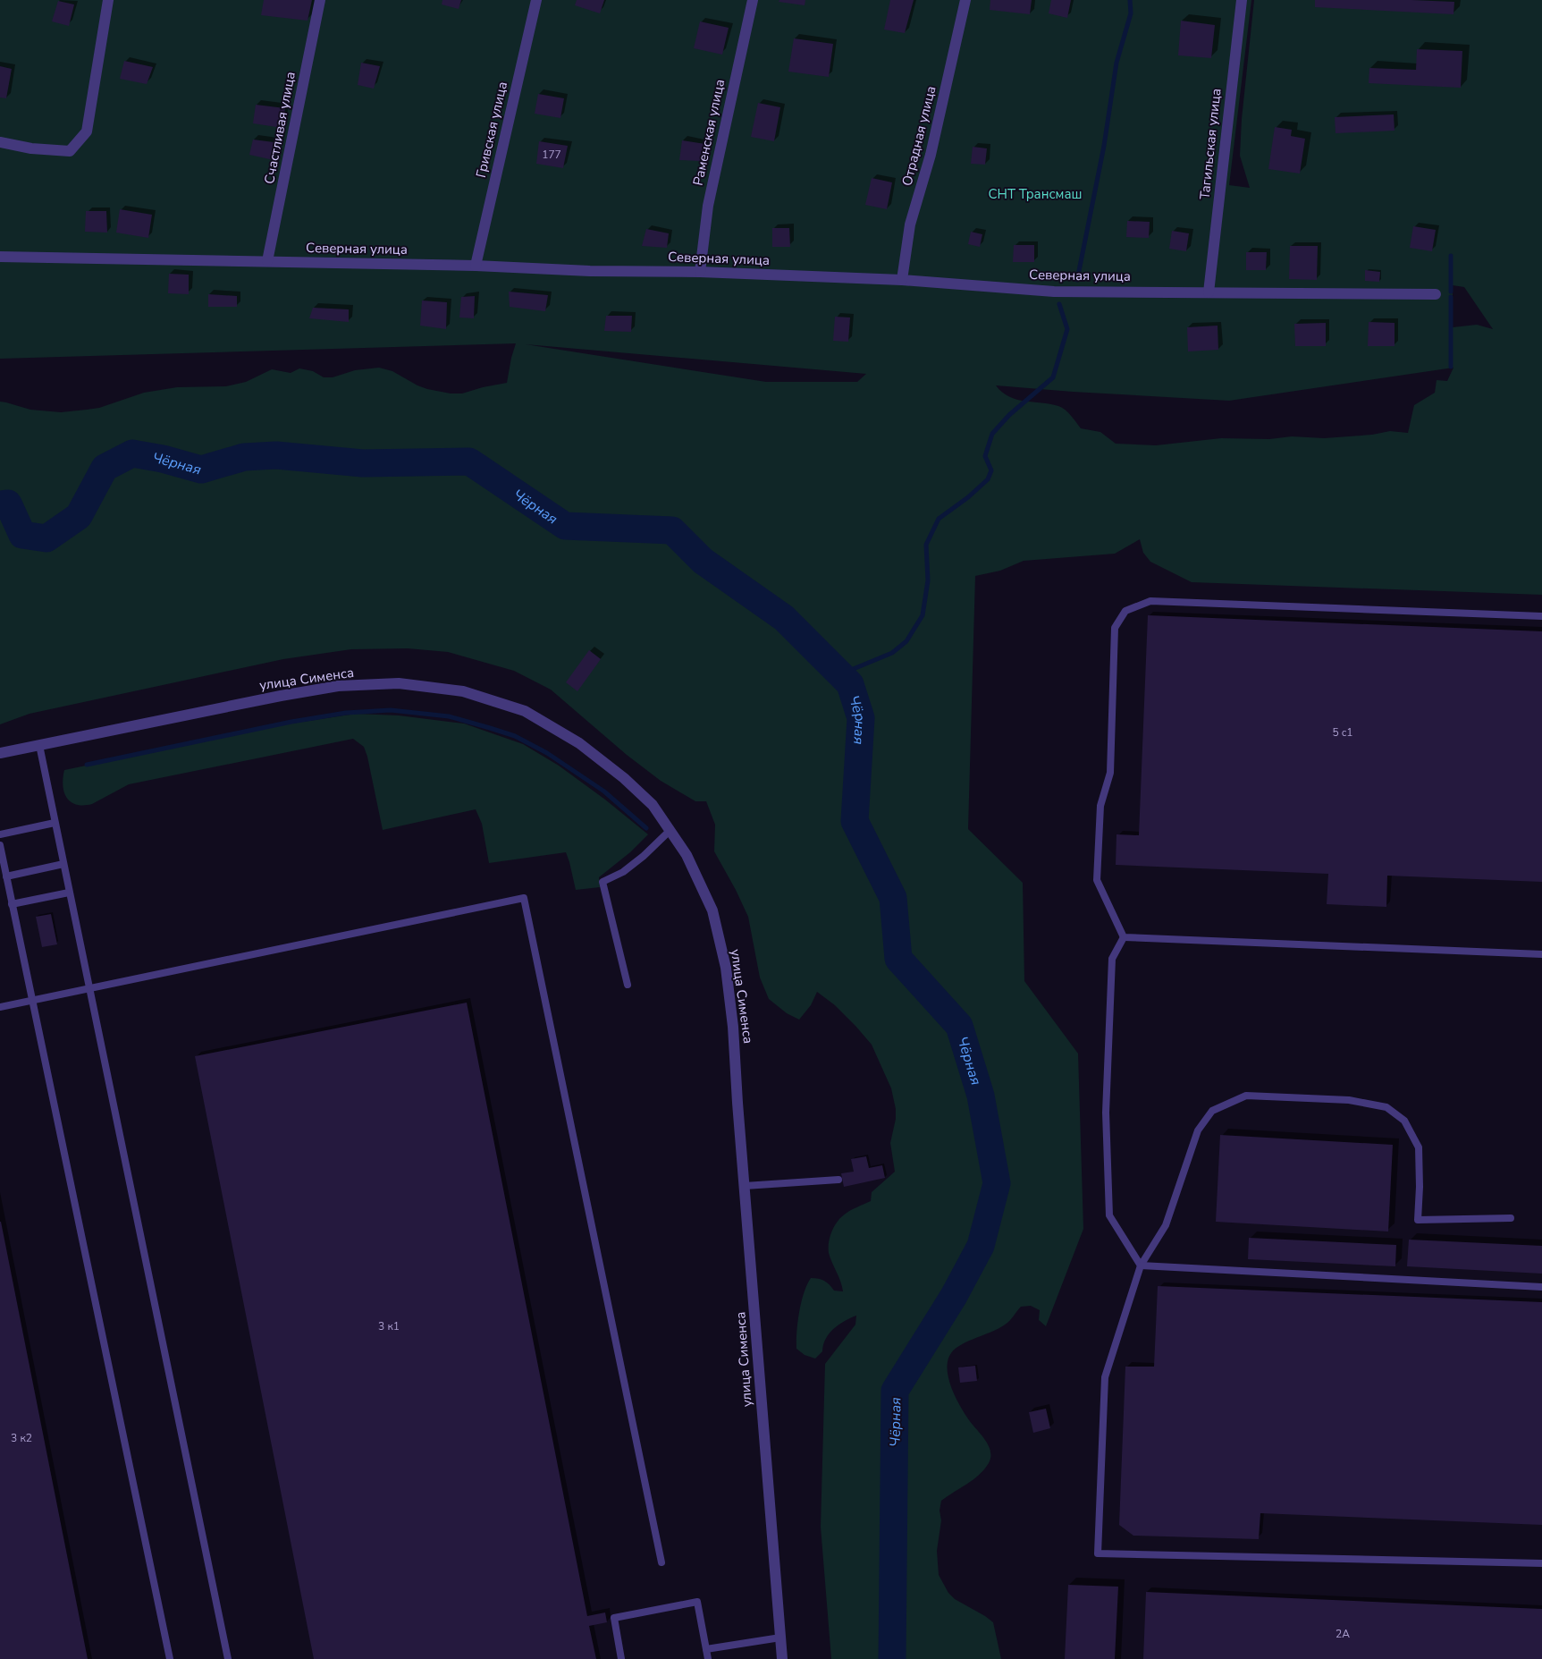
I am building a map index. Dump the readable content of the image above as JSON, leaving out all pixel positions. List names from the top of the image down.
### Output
{
  "streets": {
    "street": [
      "Счастливая улица",
      "Гривская улица",
      "Раменская улица",
      "Отрадная улица",
      "Тагильская улица",
      "Северная улица",
      "улица Сименса"
    ]
  },
  "crossings": [
    ["Счастливая улица", "Северная улица"],
    ["Гривская улица", "Северная улица"],
    ["Раменская улица", "Северная улица"],
    ["Отрадная улица", "Северная улица"],
    ["Тагильская улица", "Северная улица"]
  ],
  "water": ["Чёрная"],
  "parks": ["СНТ Трансмаш"],
  "house_numbers": [
    "177",
    "5 с1",
    "3 к1",
    "3 к2",
    "2А"
  ]
}
